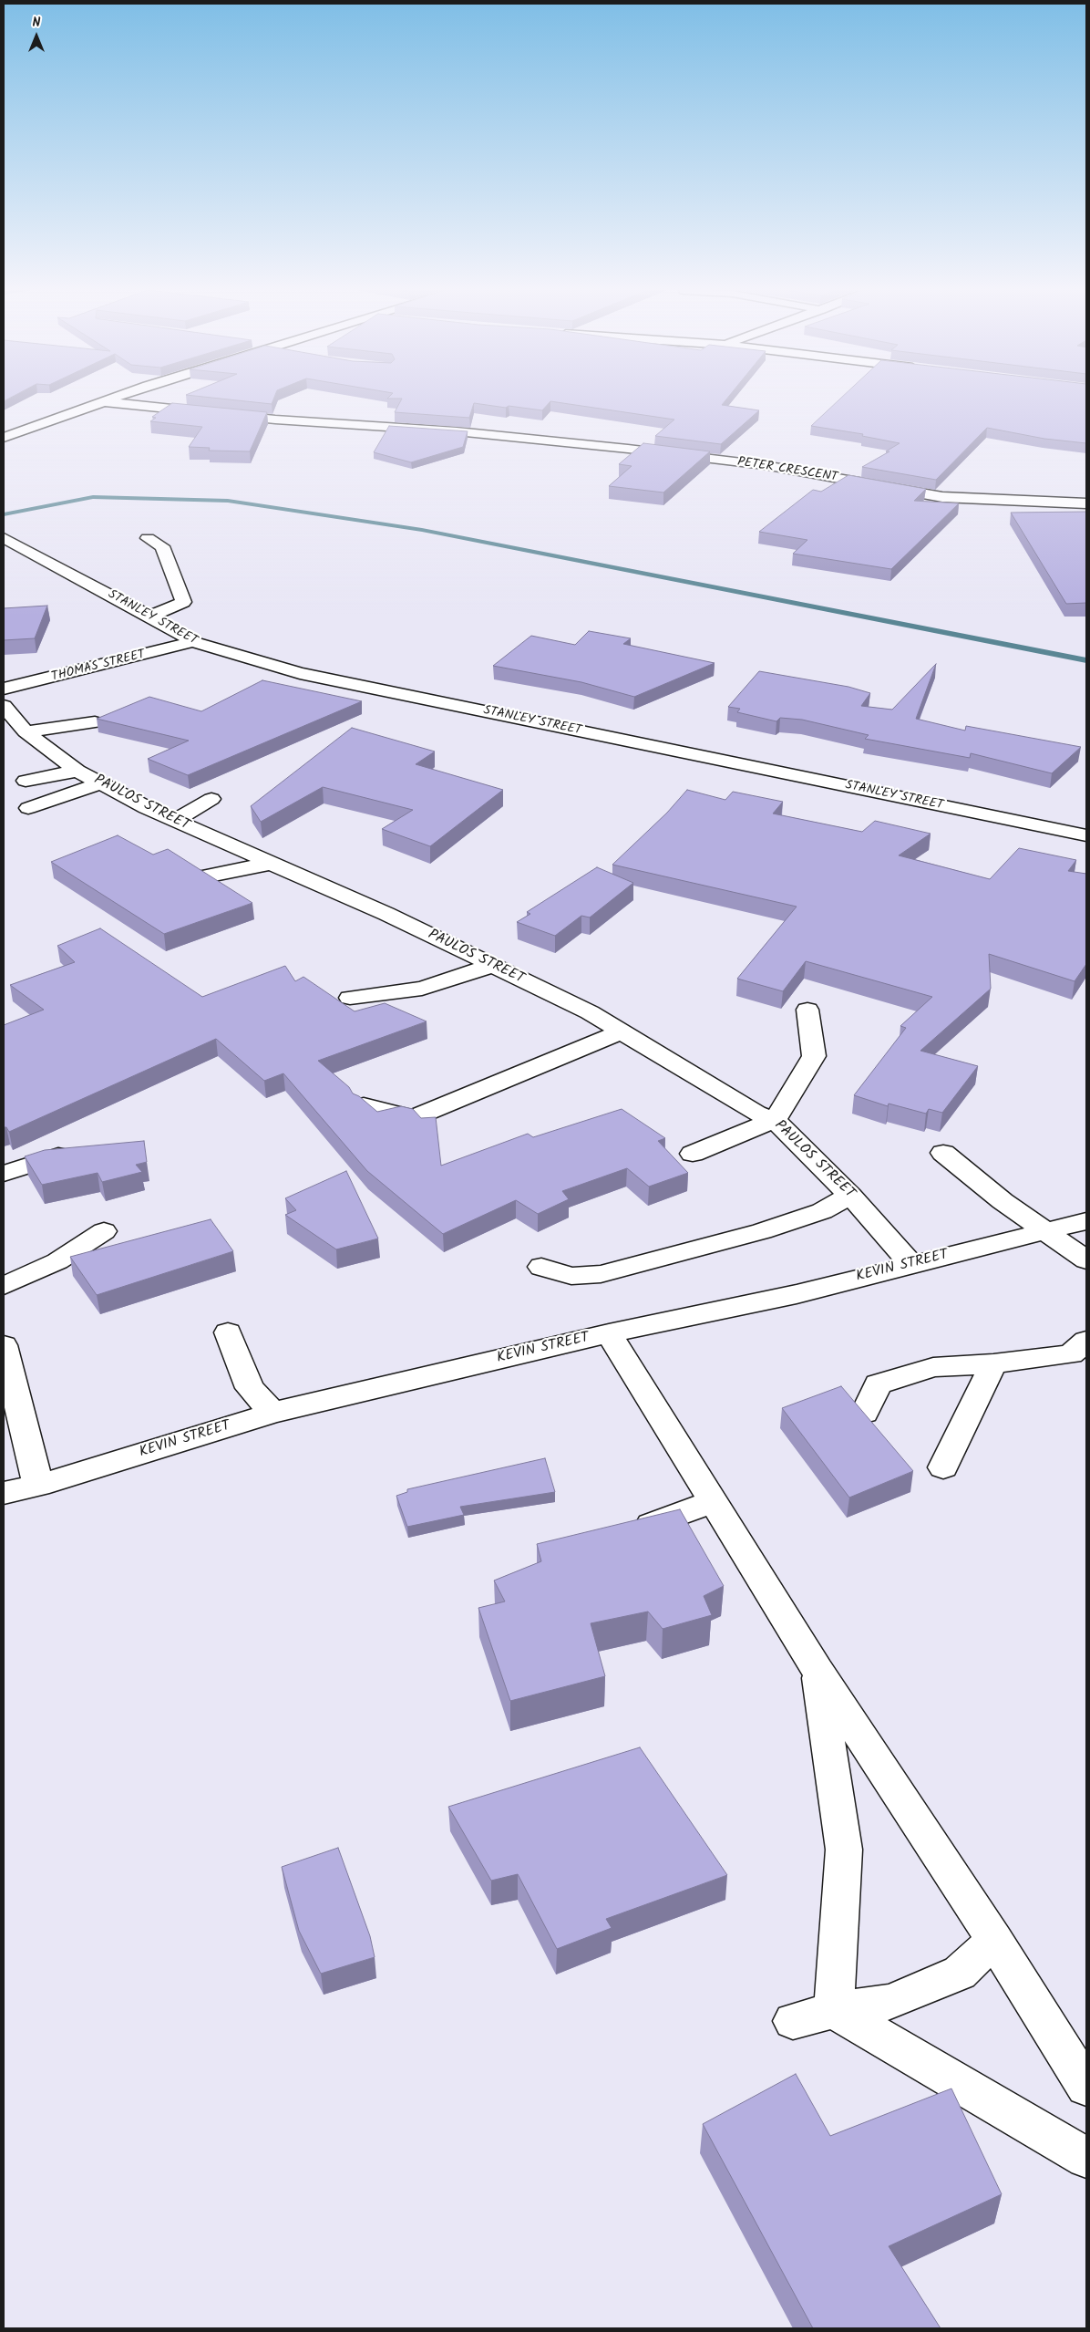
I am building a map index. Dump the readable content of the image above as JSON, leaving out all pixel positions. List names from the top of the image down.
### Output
{
  "streets": {
    "street": [
      "PETER CRESCENT",
      "STANLEY STREET",
      "THOMAS STREET",
      "PAULOS STREET",
      "KEVIN STREET"
    ]
  },
  "crossings": [
    ["STANLEY STREET", "THOMAS STREET"],
    ["PAULOS STREET", "KEVIN STREET"]
  ],
  "north": "top"
}
